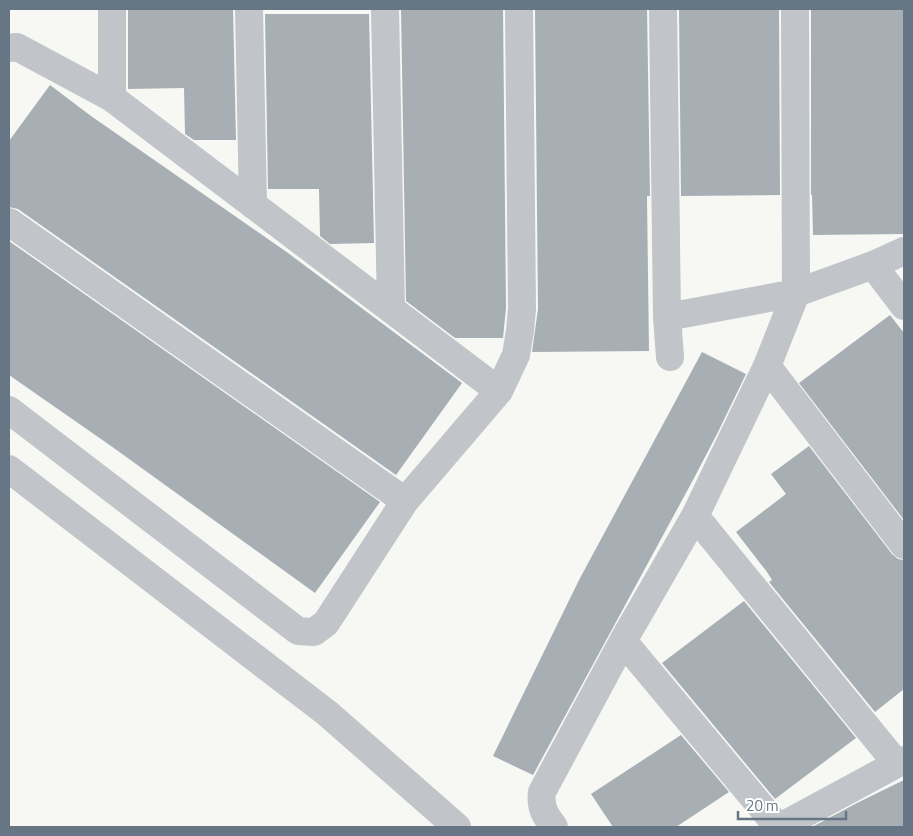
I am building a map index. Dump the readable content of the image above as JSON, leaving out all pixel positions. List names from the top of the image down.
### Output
{
  "scale_bar": "20 m"
}
